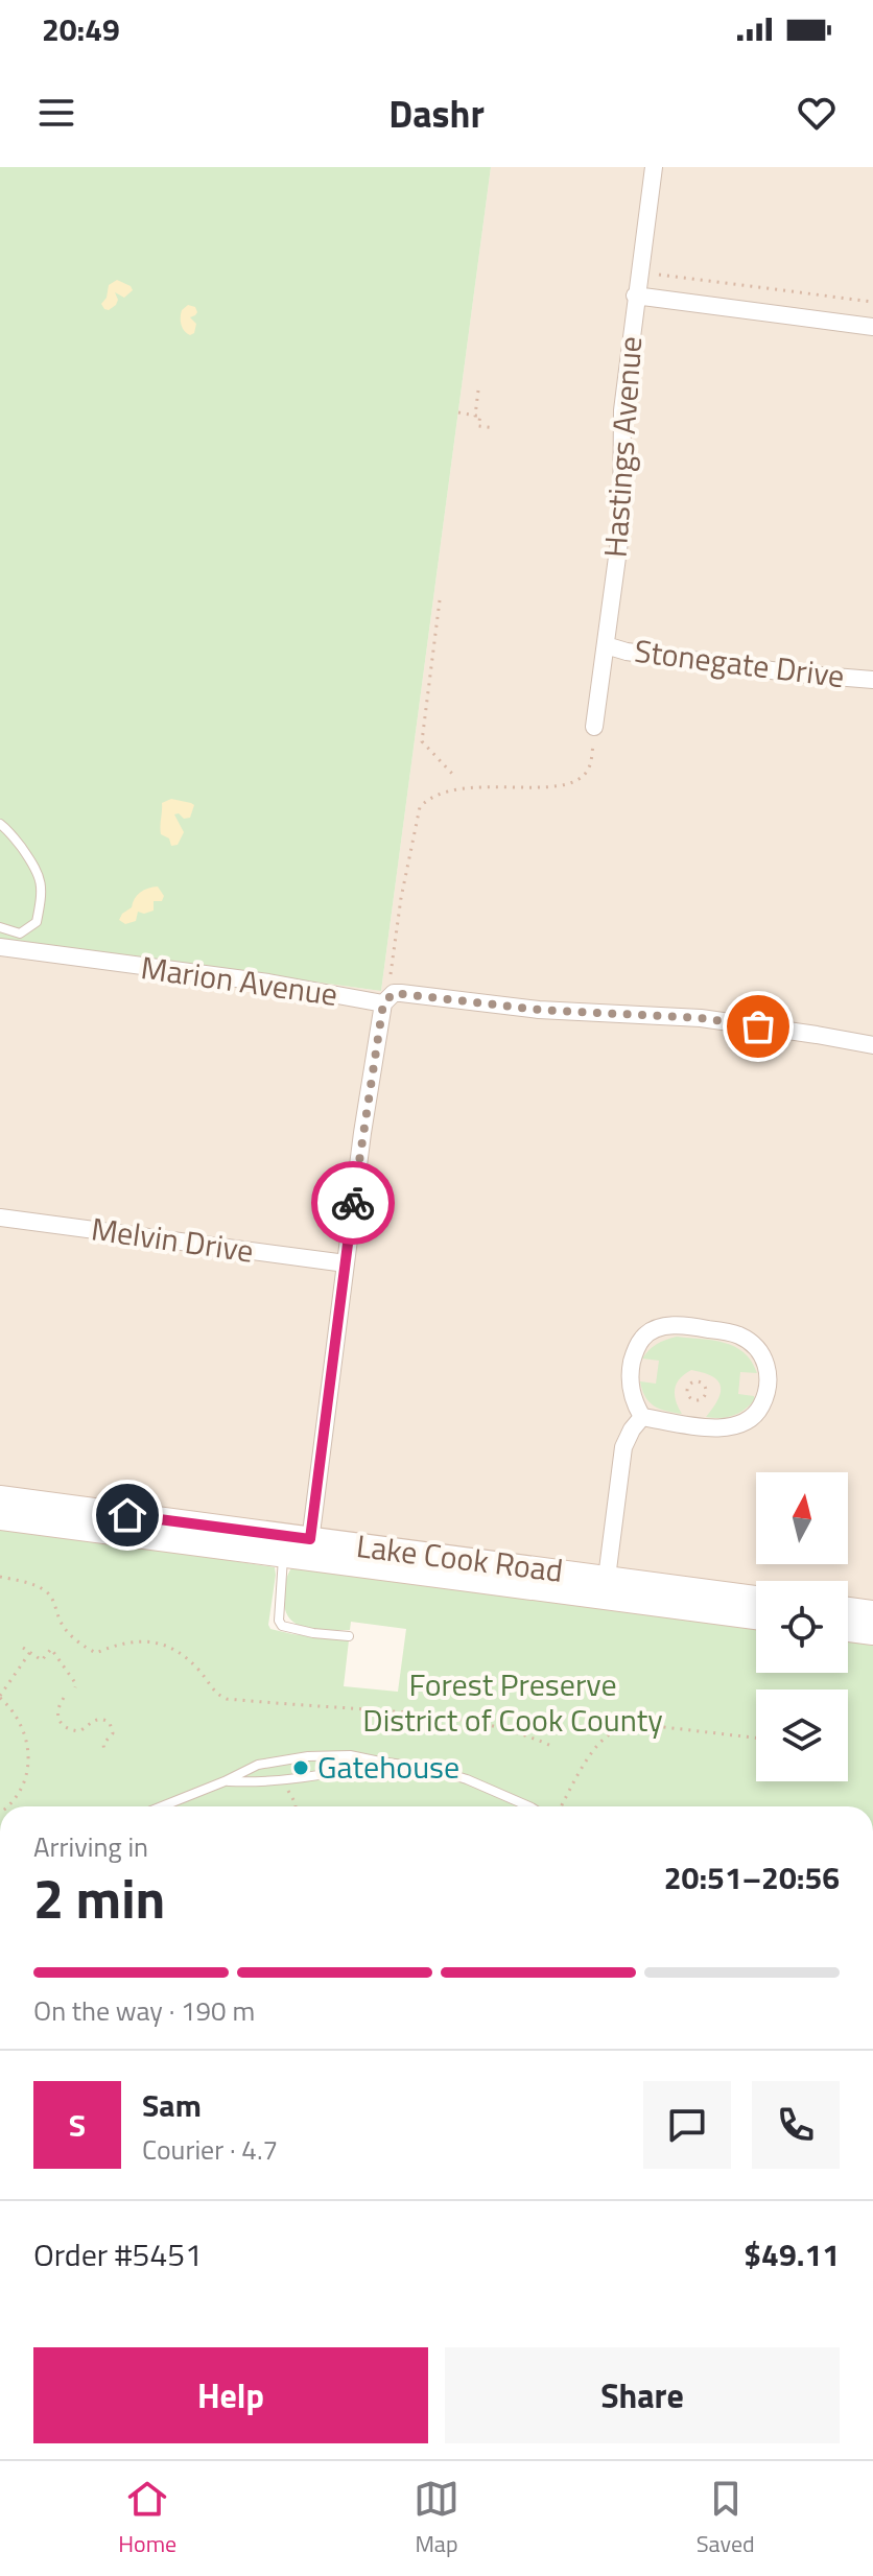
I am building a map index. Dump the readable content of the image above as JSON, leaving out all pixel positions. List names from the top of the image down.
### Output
{
  "streets": {
    "main road": ["Lake Cook Road"],
    "street": [
      "Hastings Avenue",
      "Stonegate Drive",
      "Marion Avenue",
      "Melvin Drive"
    ]
  },
  "crossings": [
    ["Hastings Avenue", "Stonegate Drive"]
  ],
  "parks": ["Forest Preserve District of Cook County"],
  "places": ["Gatehouse"],
  "north": "top",
  "page": {
    "status": "20:49",
    "header": "Dashr",
    "heading": ["2 min", "Arriving in", "20:51–20:56"],
    "panel": [
      "Sam",
      "Courier · 4.7",
      "Order #5451",
      "$49.11"
    ],
    "bar": "On the way · 190 m",
    "round": "S",
    "buttons": ["Help", "Share"],
    "tabs": ["Home", "Map", "Saved"]
  }
}
